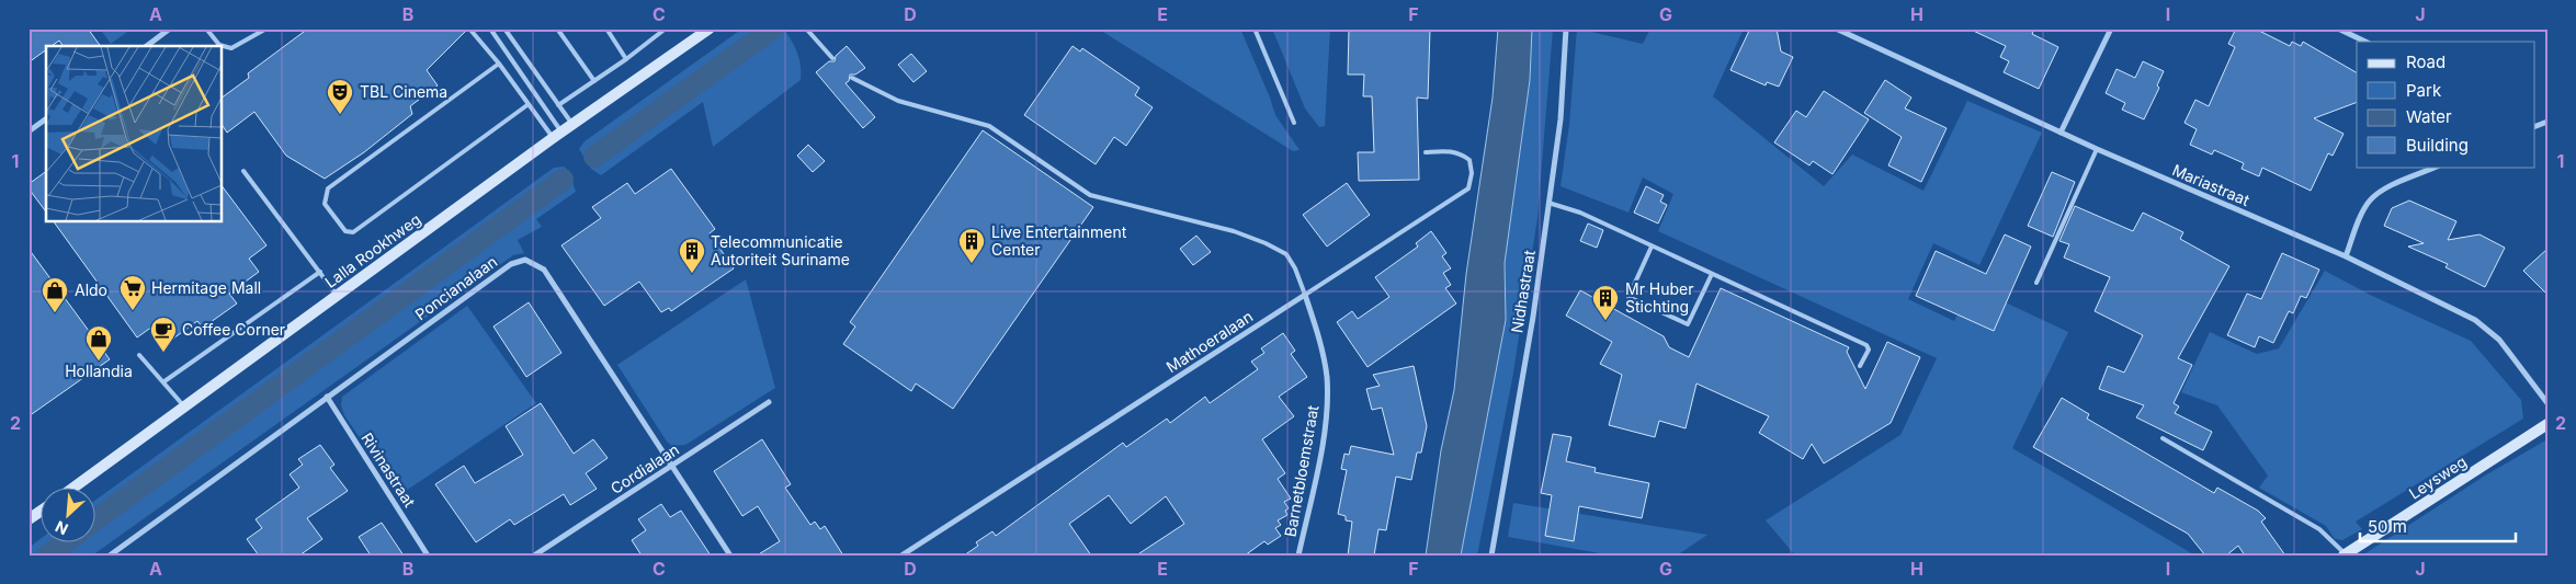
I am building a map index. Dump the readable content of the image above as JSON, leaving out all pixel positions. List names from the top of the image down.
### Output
{
  "streets": {
    "street": [
      "Mariastraat",
      "Lalla Rookhweg",
      "Poncianalaan",
      "Nidhastraat",
      "Mathoeralaan",
      "Cordialaan",
      "Rivinastraat",
      "Barnetbloemstraat",
      "Leysweg"
    ]
  },
  "crossings": [
    ["Poncianalaan", "Cordialaan"],
    ["Poncianalaan", "Rivinastraat"],
    ["Mathoeralaan", "Barnetbloemstraat"]
  ],
  "places": {
    "theatre": ["TBL Cinema"],
    "building": ["Live Entertainment Center", "Telecommunicatie Autoriteit Suriname", "Mr Huber Stichting"],
    "supermarket": ["Hermitage Mall"],
    "shop": ["Aldo", "Hollandia"],
    "cafe": ["Coffee Corner"]
  },
  "legend": [
    "Road",
    "Park",
    "Water",
    "Building"
  ],
  "scale_bar": "50 m",
  "north": "bottom left",
  "grid": {
    "columns": [
      "A",
      "B",
      "C",
      "D",
      "E",
      "F",
      "G",
      "H",
      "I",
      "J"
    ],
    "rows": ["1", "2"]
  }
}
